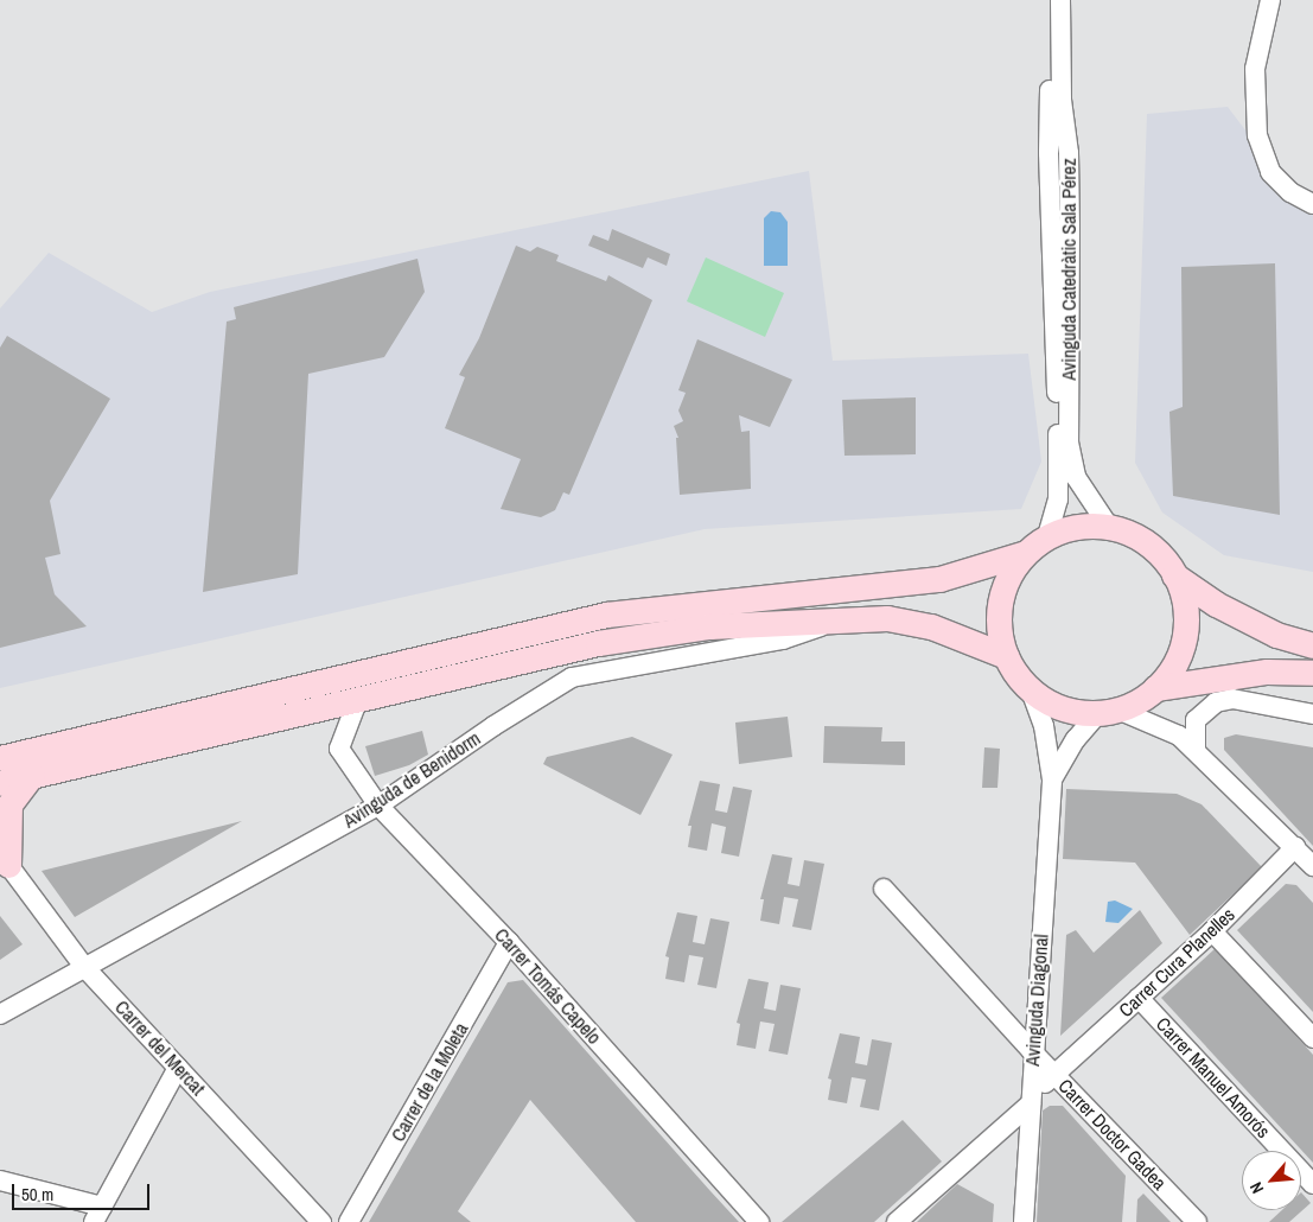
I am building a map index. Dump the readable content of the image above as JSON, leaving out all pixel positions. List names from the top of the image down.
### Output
{
  "streets": {
    "street": [
      "Avinguda Catedràtic Sala Pérez",
      "Avinguda de Benidorm",
      "Carrer Cura Planelles",
      "Carrer Tomás Capelo",
      "Avinguda Diagonal",
      "Carrer del Mercat",
      "Carrer Manuel Amorós",
      "Carrer de la Moleta",
      "Carrer Doctor Gadea"
    ]
  },
  "crossings": [
    ["Avinguda Catedràtic Sala Pérez", "Avinguda Diagonal"],
    ["Avinguda de Benidorm", "Carrer Tomás Capelo"],
    ["Avinguda de Benidorm", "Carrer del Mercat"],
    ["Carrer Cura Planelles", "Avinguda Diagonal"],
    ["Carrer Cura Planelles", "Carrer Manuel Amorós"],
    ["Carrer Cura Planelles", "Carrer Doctor Gadea"],
    ["Carrer Tomás Capelo", "Carrer de la Moleta"],
    ["Avinguda Diagonal", "Carrer Doctor Gadea"]
  ],
  "scale_bar": "50 m",
  "north": "bottom left"
}
